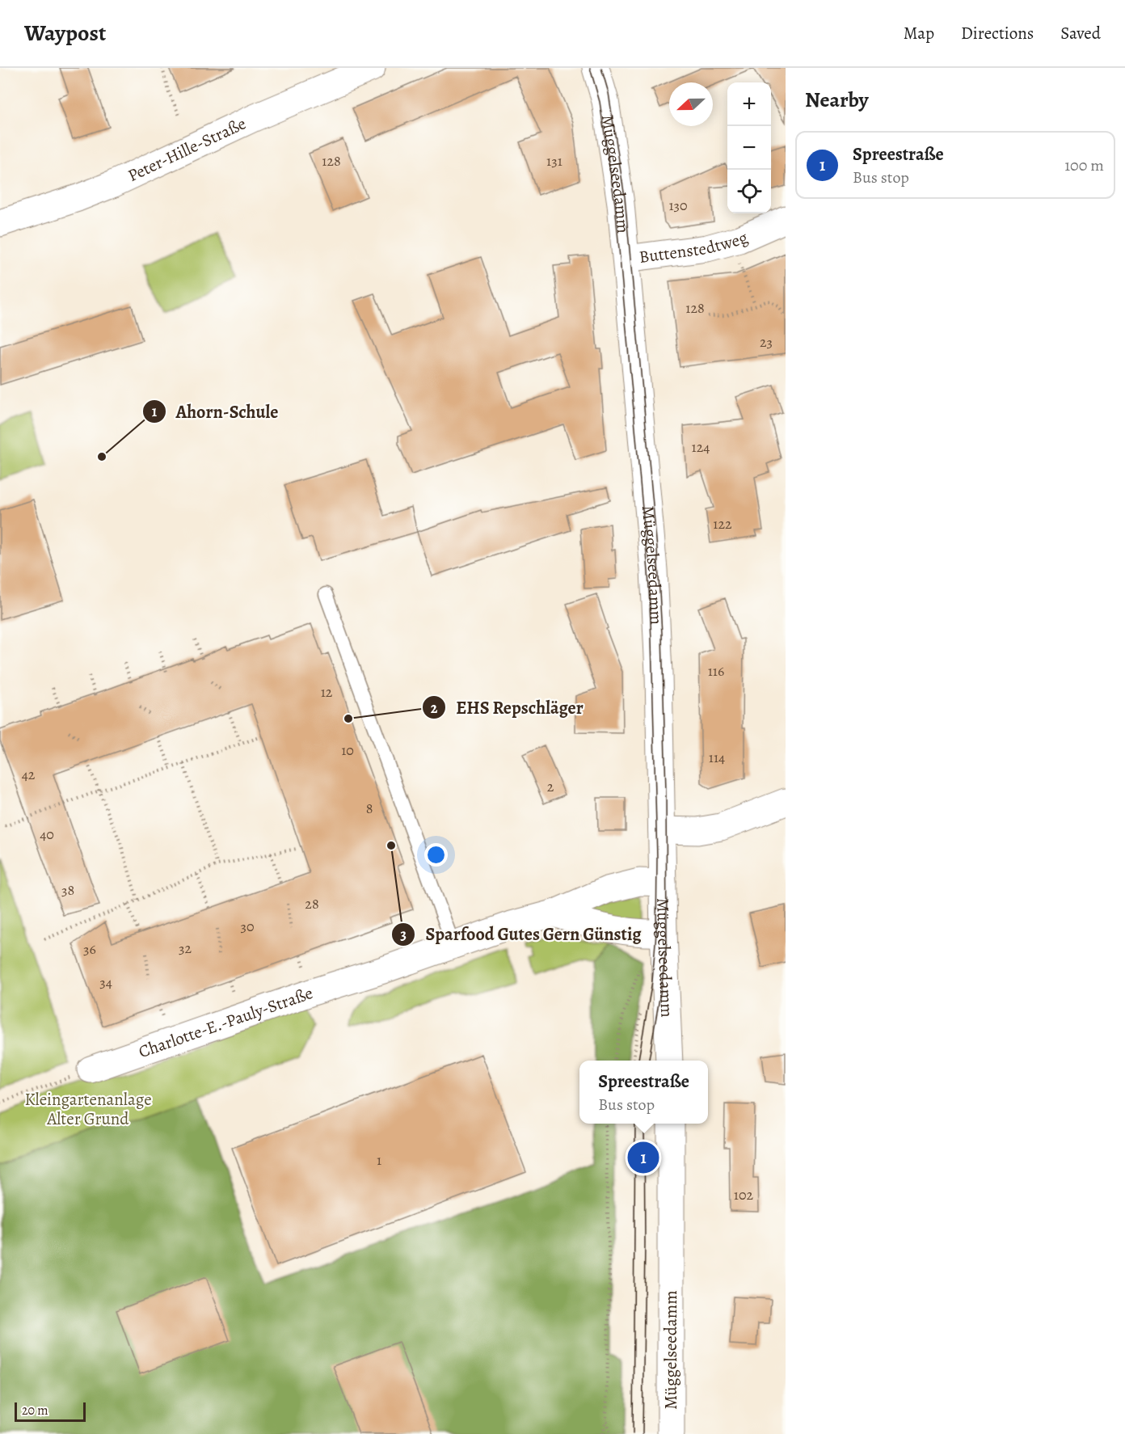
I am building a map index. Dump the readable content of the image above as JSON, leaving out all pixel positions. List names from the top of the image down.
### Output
{
  "streets": {
    "street": [
      "Peter-Hille-Straße",
      "Müggelseedamm",
      "Buttenstedtweg",
      "Charlotte-E.-Pauly-Straße"
    ]
  },
  "crossings": [
    ["Müggelseedamm", "Buttenstedtweg"],
    ["Müggelseedamm", "Charlotte-E.-Pauly-Straße"]
  ],
  "parks": ["Kleingartenanlage Alter Grund"],
  "places": ["Ahorn-Schule", "EHS Repschläger", "Sparfood Gutes Gern Günstig"],
  "house_numbers": [
    "128",
    "131",
    "130",
    "128",
    "23",
    "124",
    "122",
    "116",
    "12",
    "10",
    "114",
    "42",
    "2",
    "8",
    "40",
    "38",
    "28",
    "30",
    "32",
    "36",
    "34",
    "1",
    "102"
  ],
  "scale_bar": "20 m",
  "north": "left",
  "page": {
    "header": "Waypost",
    "nav": ["Map", "Directions", "Saved"],
    "heading": "Nearby",
    "map_buttons": ["+", "−"],
    "list": [
      {
        "mark": "1",
        "name": "Spreestraße",
        "note": "Bus stop",
        "value": "100 m"
      }
    ],
    "popup": ["Spreestraße", "Bus stop"],
    "pins": "1",
    "scale": "20 m"
  }
}
